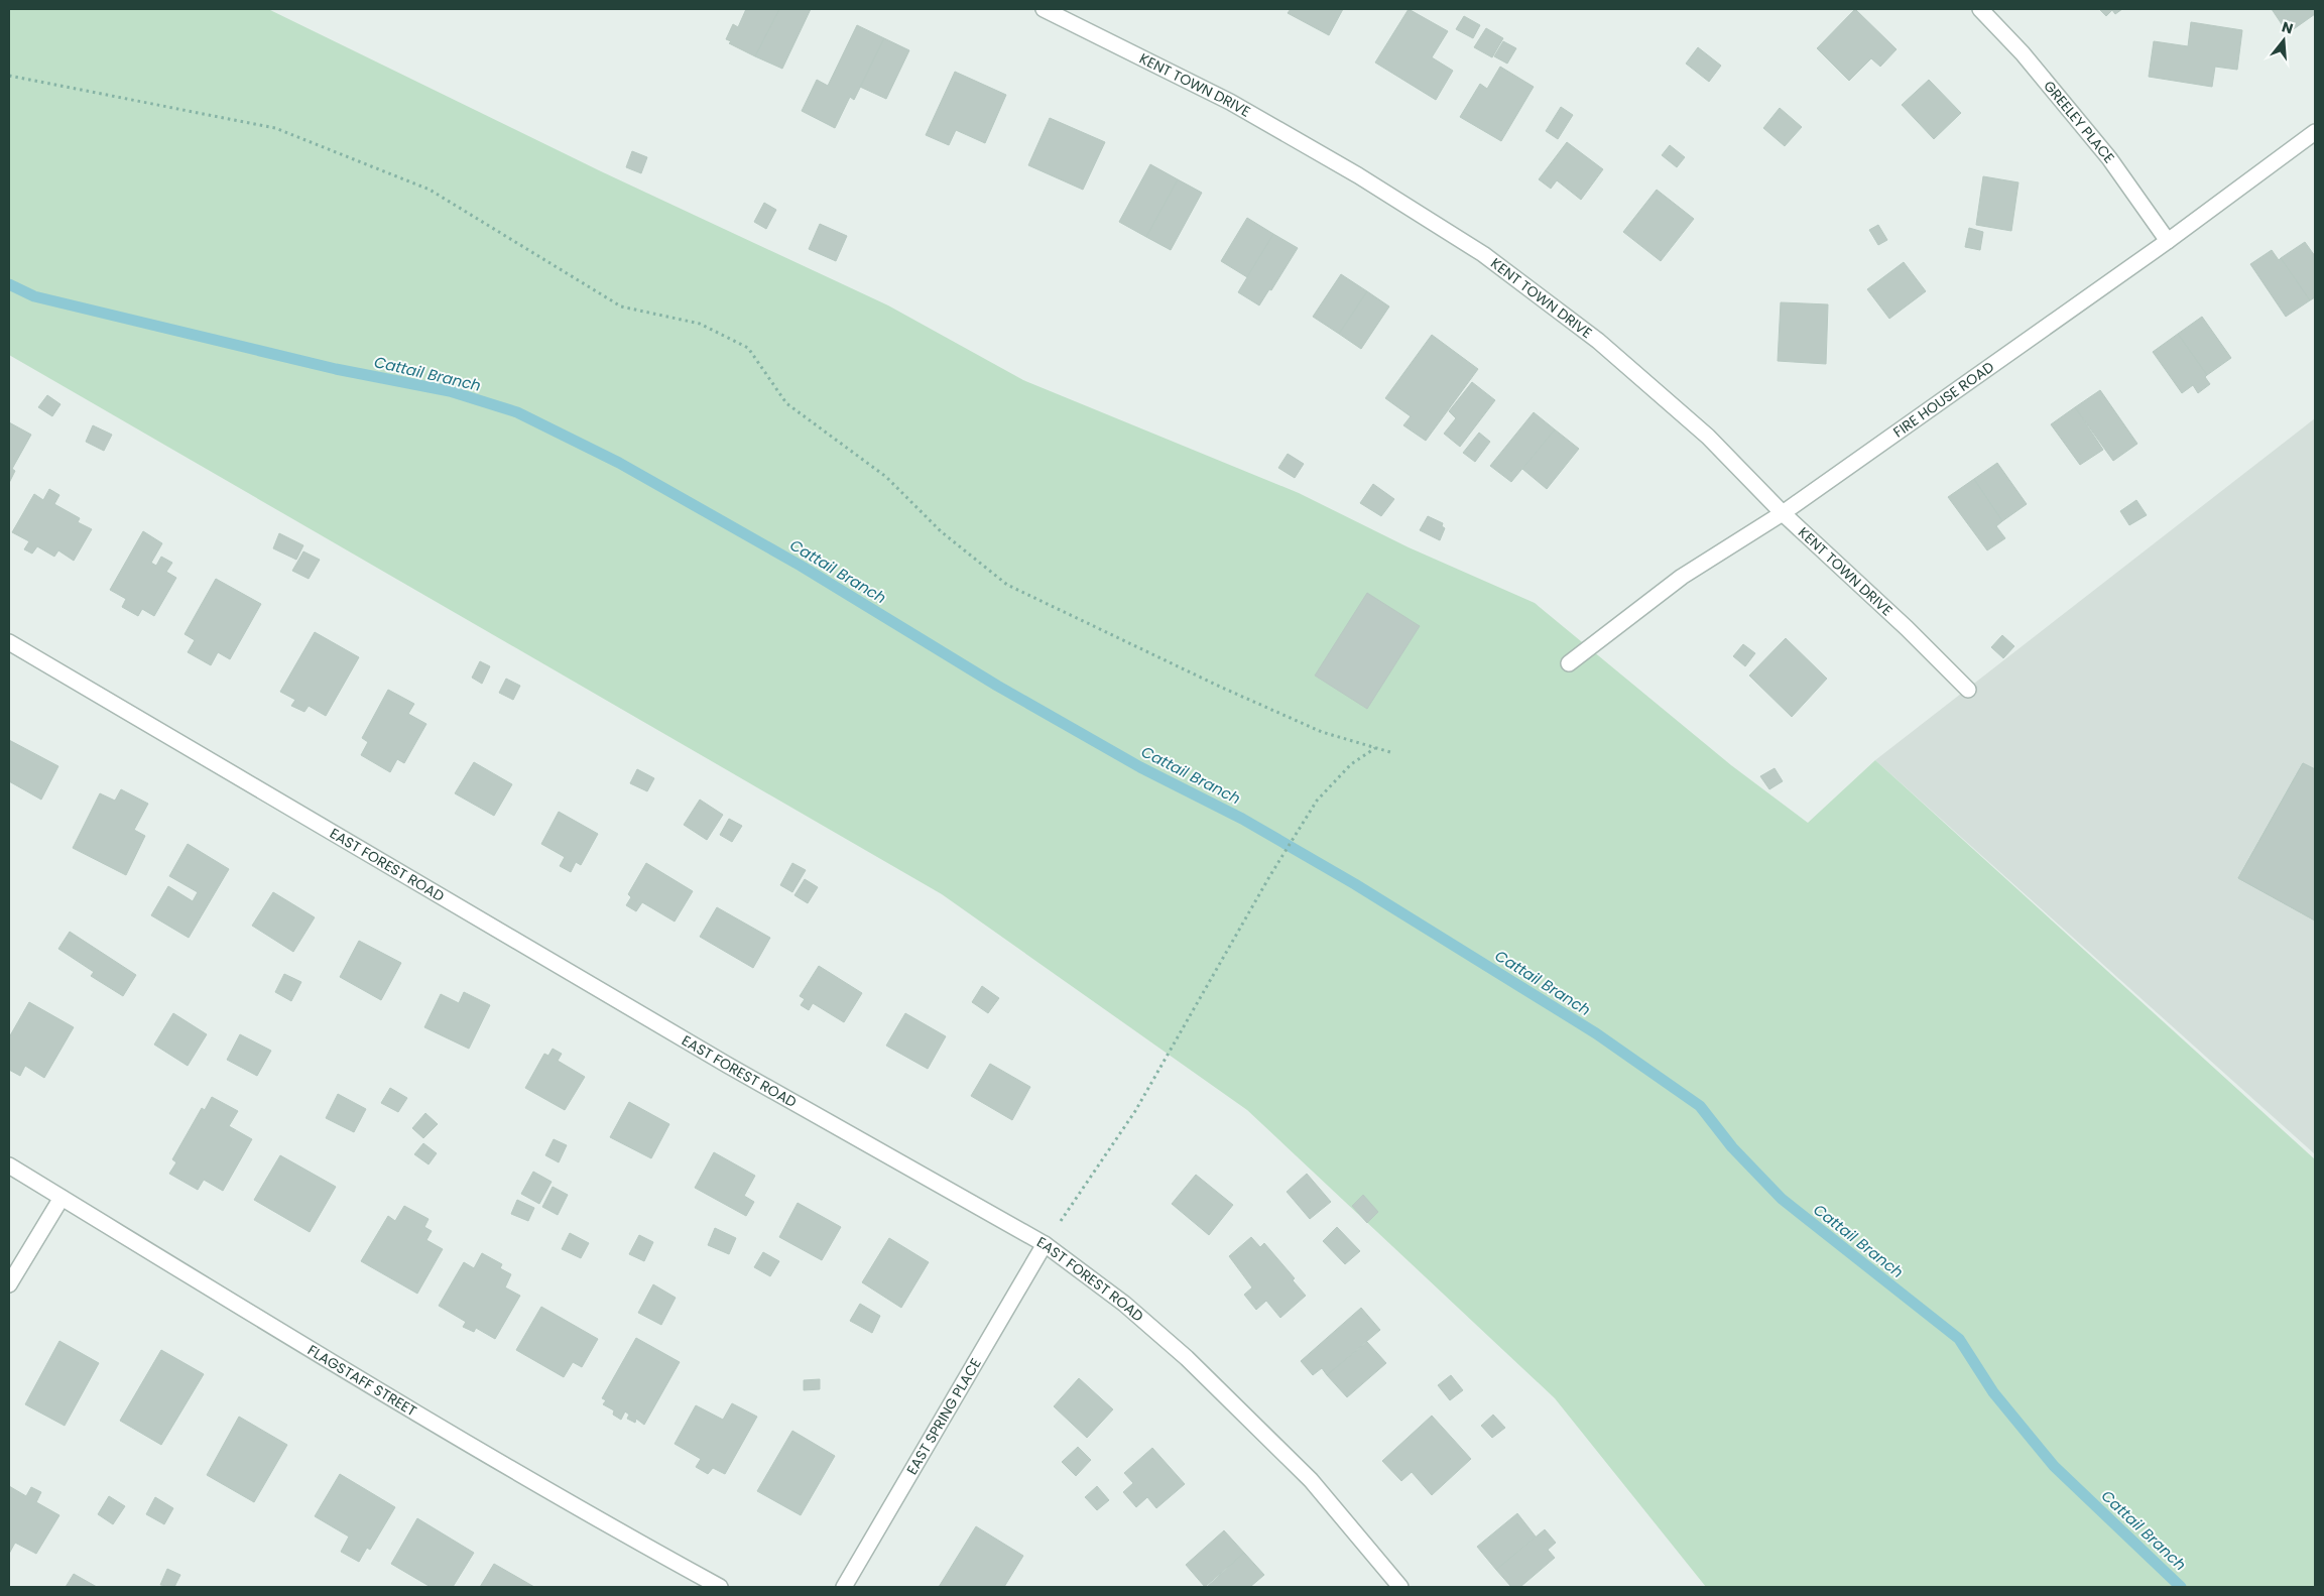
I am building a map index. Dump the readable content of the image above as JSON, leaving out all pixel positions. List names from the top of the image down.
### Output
{
  "streets": {
    "street": [
      "KENT TOWN DRIVE",
      "GREELEY PLACE",
      "FIRE HOUSE ROAD",
      "EAST FOREST ROAD",
      "FLAGSTAFF STREET",
      "EAST SPRING PLACE"
    ]
  },
  "crossings": [
    ["KENT TOWN DRIVE", "FIRE HOUSE ROAD"],
    ["GREELEY PLACE", "FIRE HOUSE ROAD"],
    ["EAST FOREST ROAD", "EAST SPRING PLACE"]
  ],
  "water": ["Cattail Branch"],
  "north": "top"
}
